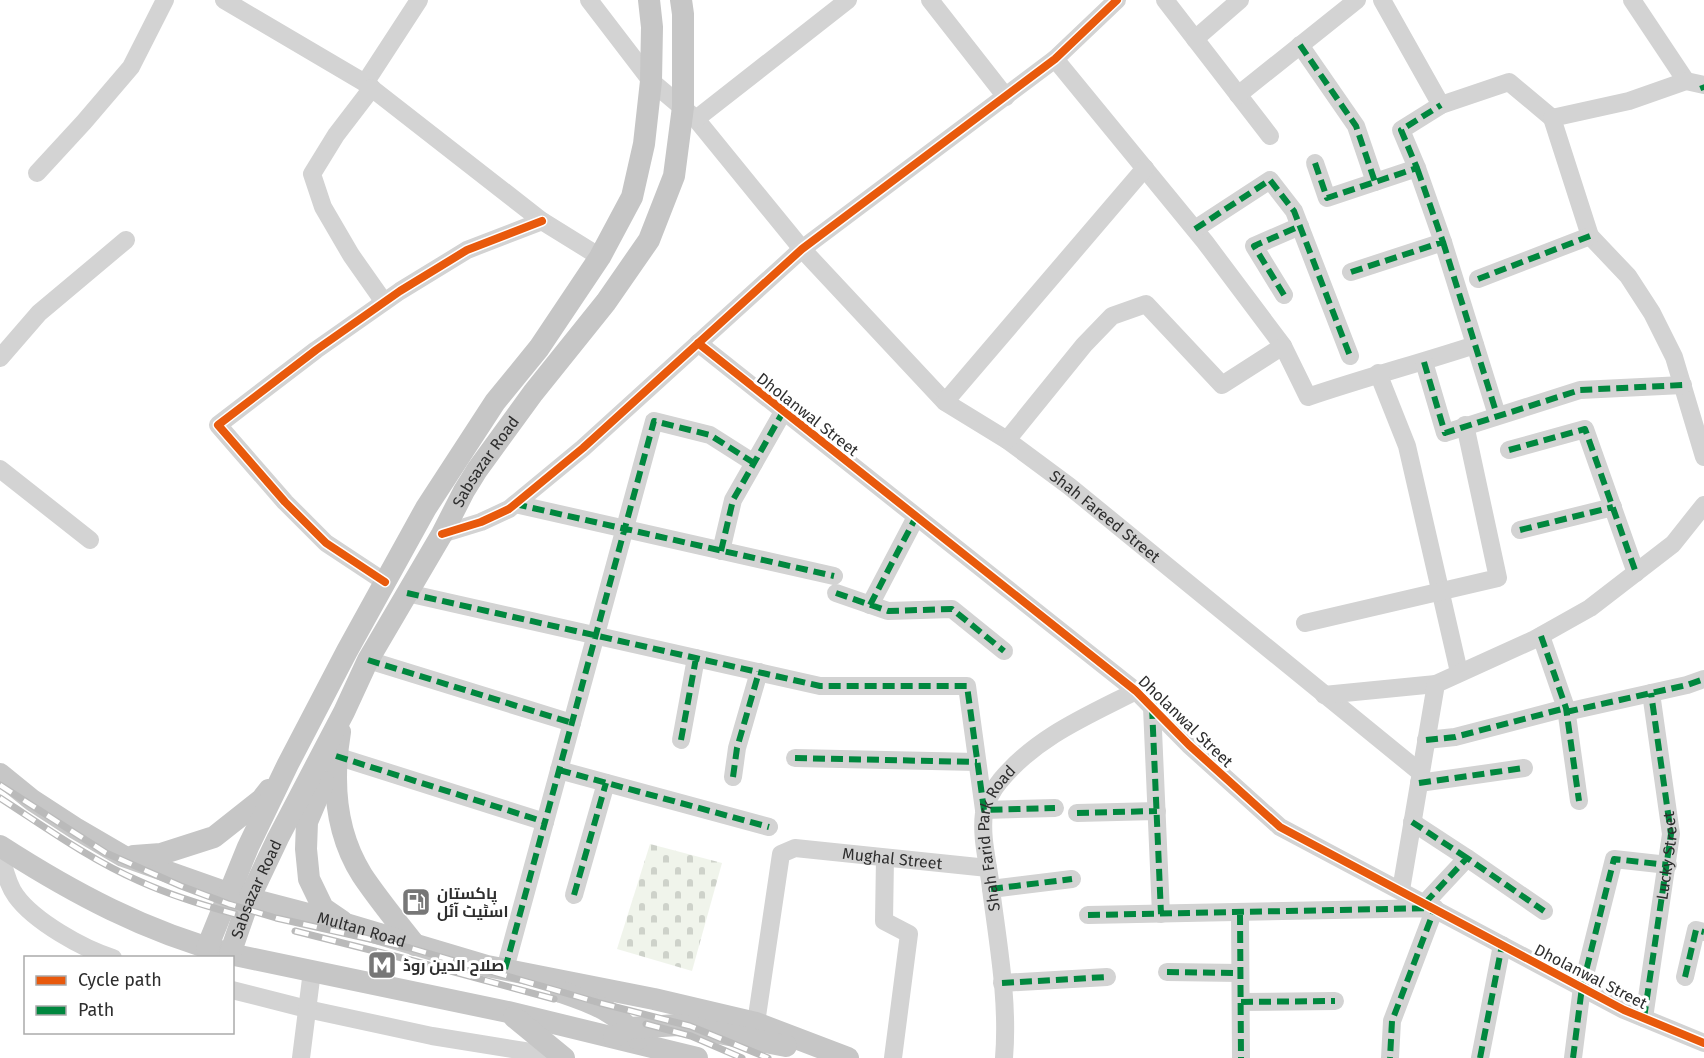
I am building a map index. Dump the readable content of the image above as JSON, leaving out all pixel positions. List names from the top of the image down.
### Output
{
  "streets": {
    "main road": ["Sabsazar Road", "Multan Road"],
    "street": [
      "Dholanwal Street",
      "Shah Fareed Street",
      "Shah Farid Park Road",
      "Lucky Street",
      "Mughal Street"
    ]
  },
  "crossings": [
    ["Dholanwal Street", "Shah Farid Park Road"],
    ["Dholanwal Street", "Lucky Street"],
    ["Sabsazar Road", "Shah Fareed Street"],
    ["Sabsazar Road", "Multan Road"],
    ["Shah Farid Park Road", "Mughal Street"],
    ["Mughal Street", "Multan Road"]
  ],
  "places": {
    "fuel station": ["پاکستان اسٹیٹ آئل"],
    "metro station": ["صلاح الدین روڈ"]
  },
  "legend": ["Cycle path", "Path"]
}
